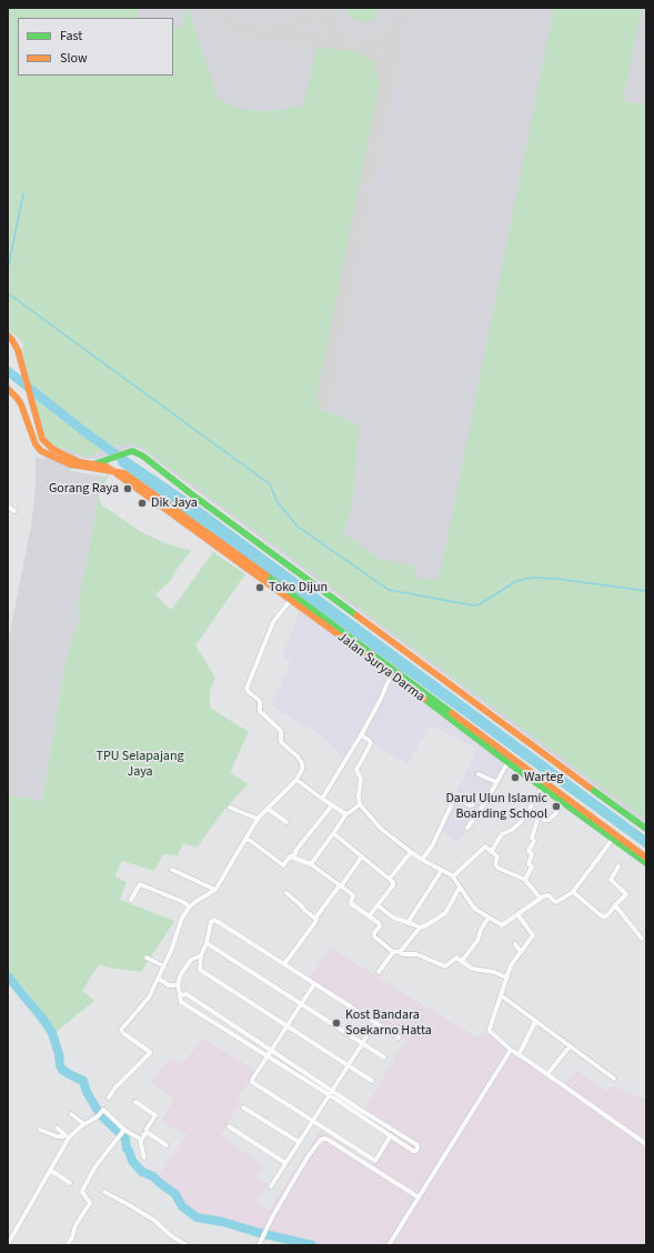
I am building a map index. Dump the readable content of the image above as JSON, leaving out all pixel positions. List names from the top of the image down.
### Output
{
  "streets": {
    "main road": ["Jalan Surya Darma"]
  },
  "parks": ["TPU Selapajang Jaya"],
  "places": [
    "Gorang Raya",
    "Dik Jaya",
    "Toko Dijun",
    "Warteg",
    "Darul Ulun Islamic Boarding School",
    "Kost Bandara Soekarno Hatta"
  ],
  "legend": ["Fast", "Slow"]
}
